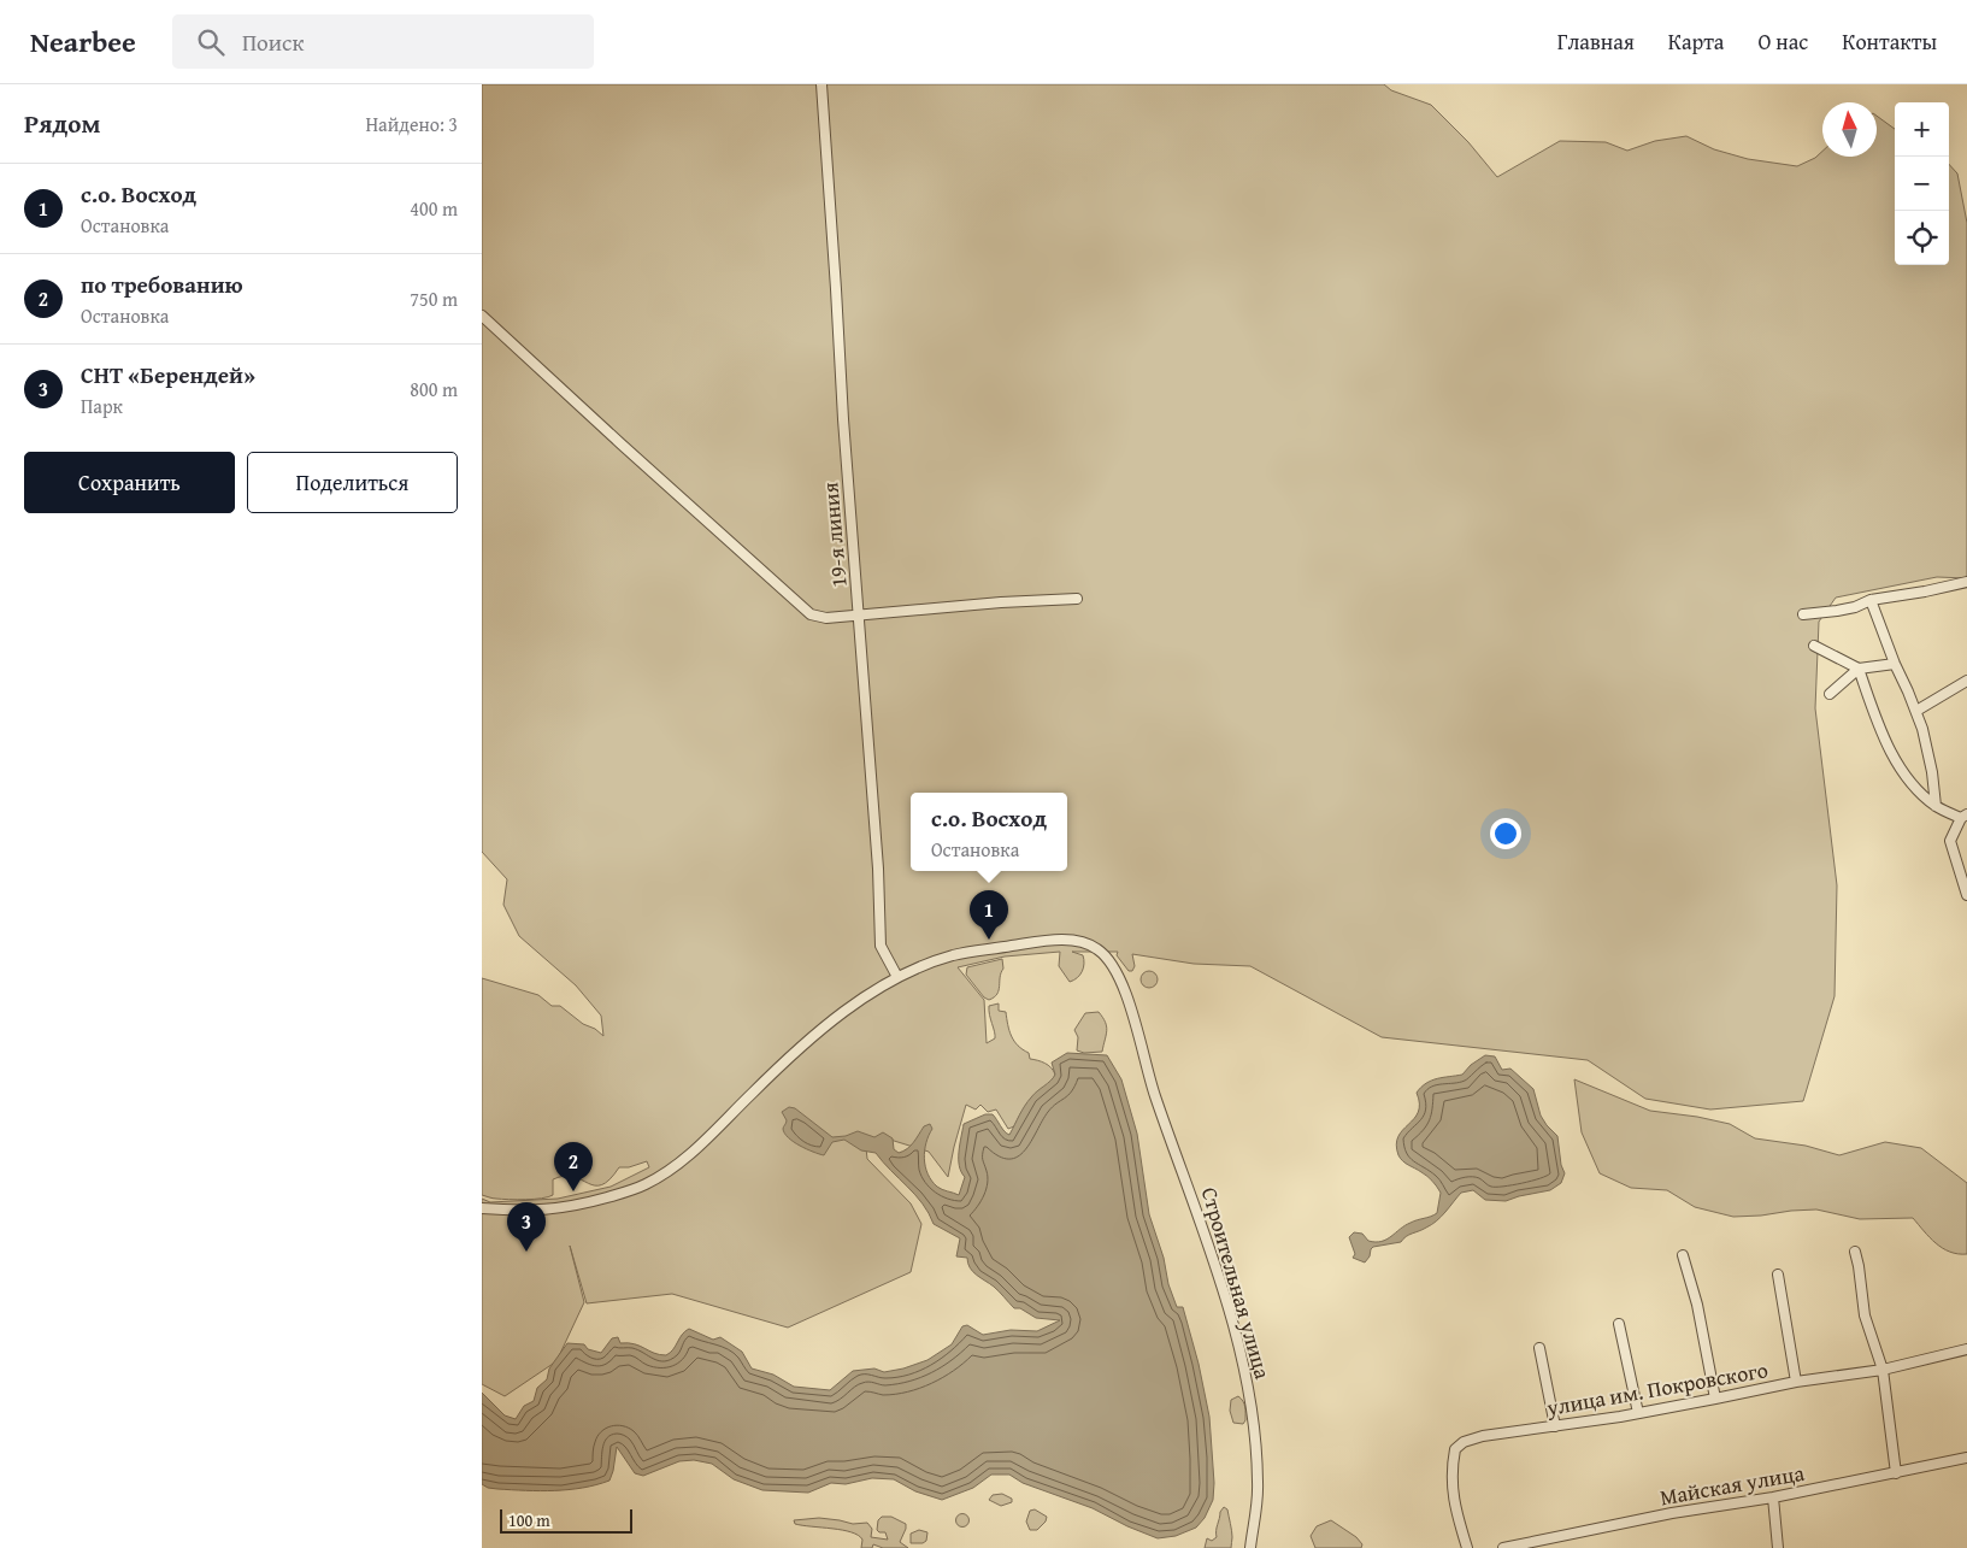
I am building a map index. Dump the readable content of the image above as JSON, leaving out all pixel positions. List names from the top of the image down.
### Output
{
  "streets": {
    "street": [
      "19-я линия",
      "Строительная улица",
      "улица им. Покровского",
      "Майская улица"
    ]
  },
  "crossings": [
    ["19-я линия", "Строительная улица"]
  ],
  "scale_bar": "100 m",
  "north": "top",
  "page": {
    "header": "Nearbee",
    "search": "Поиск",
    "nav": [
      "Главная",
      "Карта",
      "О нас",
      "Контакты"
    ],
    "heading": ["Рядом", "Найдено: 3"],
    "map_buttons": ["+", "−"],
    "list": [
      {
        "mark": "1",
        "name": "с.о. Восход",
        "note": "Остановка",
        "value": "400 m"
      },
      {
        "mark": "2",
        "name": "по требованию",
        "note": "Остановка",
        "value": "750 m"
      },
      {
        "mark": "3",
        "name": "СНТ «Берендей»",
        "note": "Парк",
        "value": "800 m"
      }
    ],
    "buttons": ["Сохранить", "Поделиться"],
    "popup": ["с.о. Восход", "Остановка"],
    "pins": ["1", "2", "3"],
    "scale": "100 m"
  }
}
